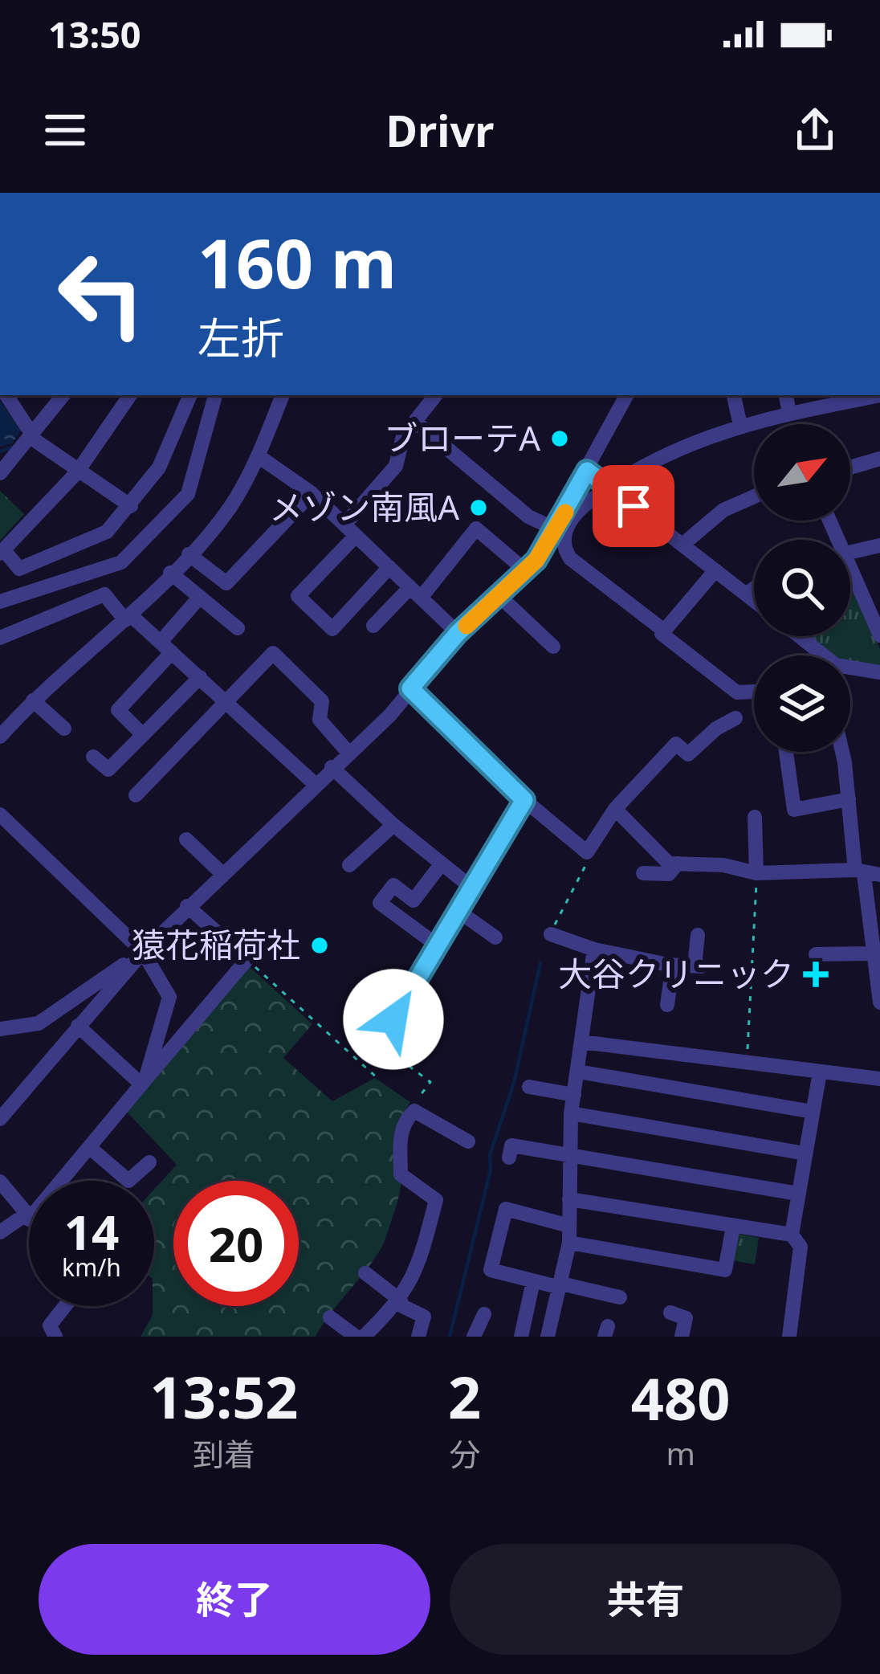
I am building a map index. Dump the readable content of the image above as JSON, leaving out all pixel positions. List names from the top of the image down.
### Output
{
  "places": {
    "other": ["ブローテA", "メゾン南風A", "猿花稲荷社"],
    "health": ["大谷クリニック"]
  },
  "north": "top right",
  "page": {
    "status": "13:50",
    "header": "Drivr",
    "turn": ["160 m", "左折"],
    "speed": "14 km/h",
    "limit": "20",
    "eta": [
      "13:52",
      "到着",
      "2",
      "分",
      "480",
      "m"
    ],
    "buttons": ["終了", "共有"]
  }
}
